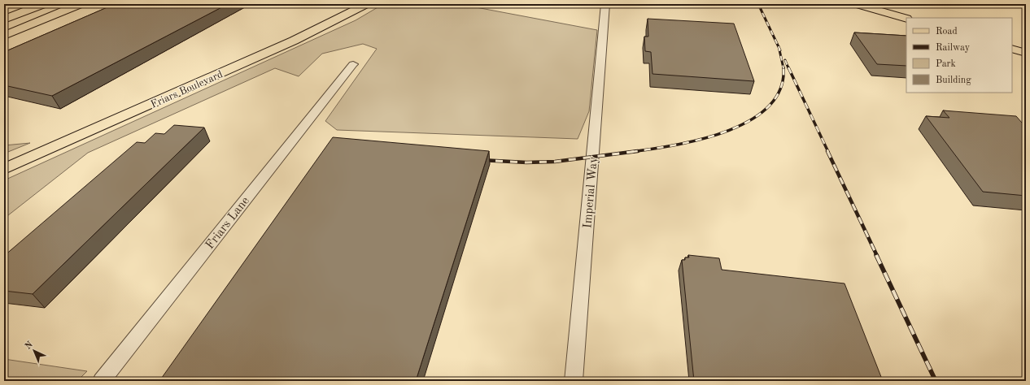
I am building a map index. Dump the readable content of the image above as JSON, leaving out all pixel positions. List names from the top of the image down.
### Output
{
  "streets": {
    "main road": ["Friars Boulevard"],
    "street": ["Imperial Way", "Friars Lane"]
  },
  "legend": [
    "Road",
    "Railway",
    "Park",
    "Building"
  ],
  "north": "top left"
}
